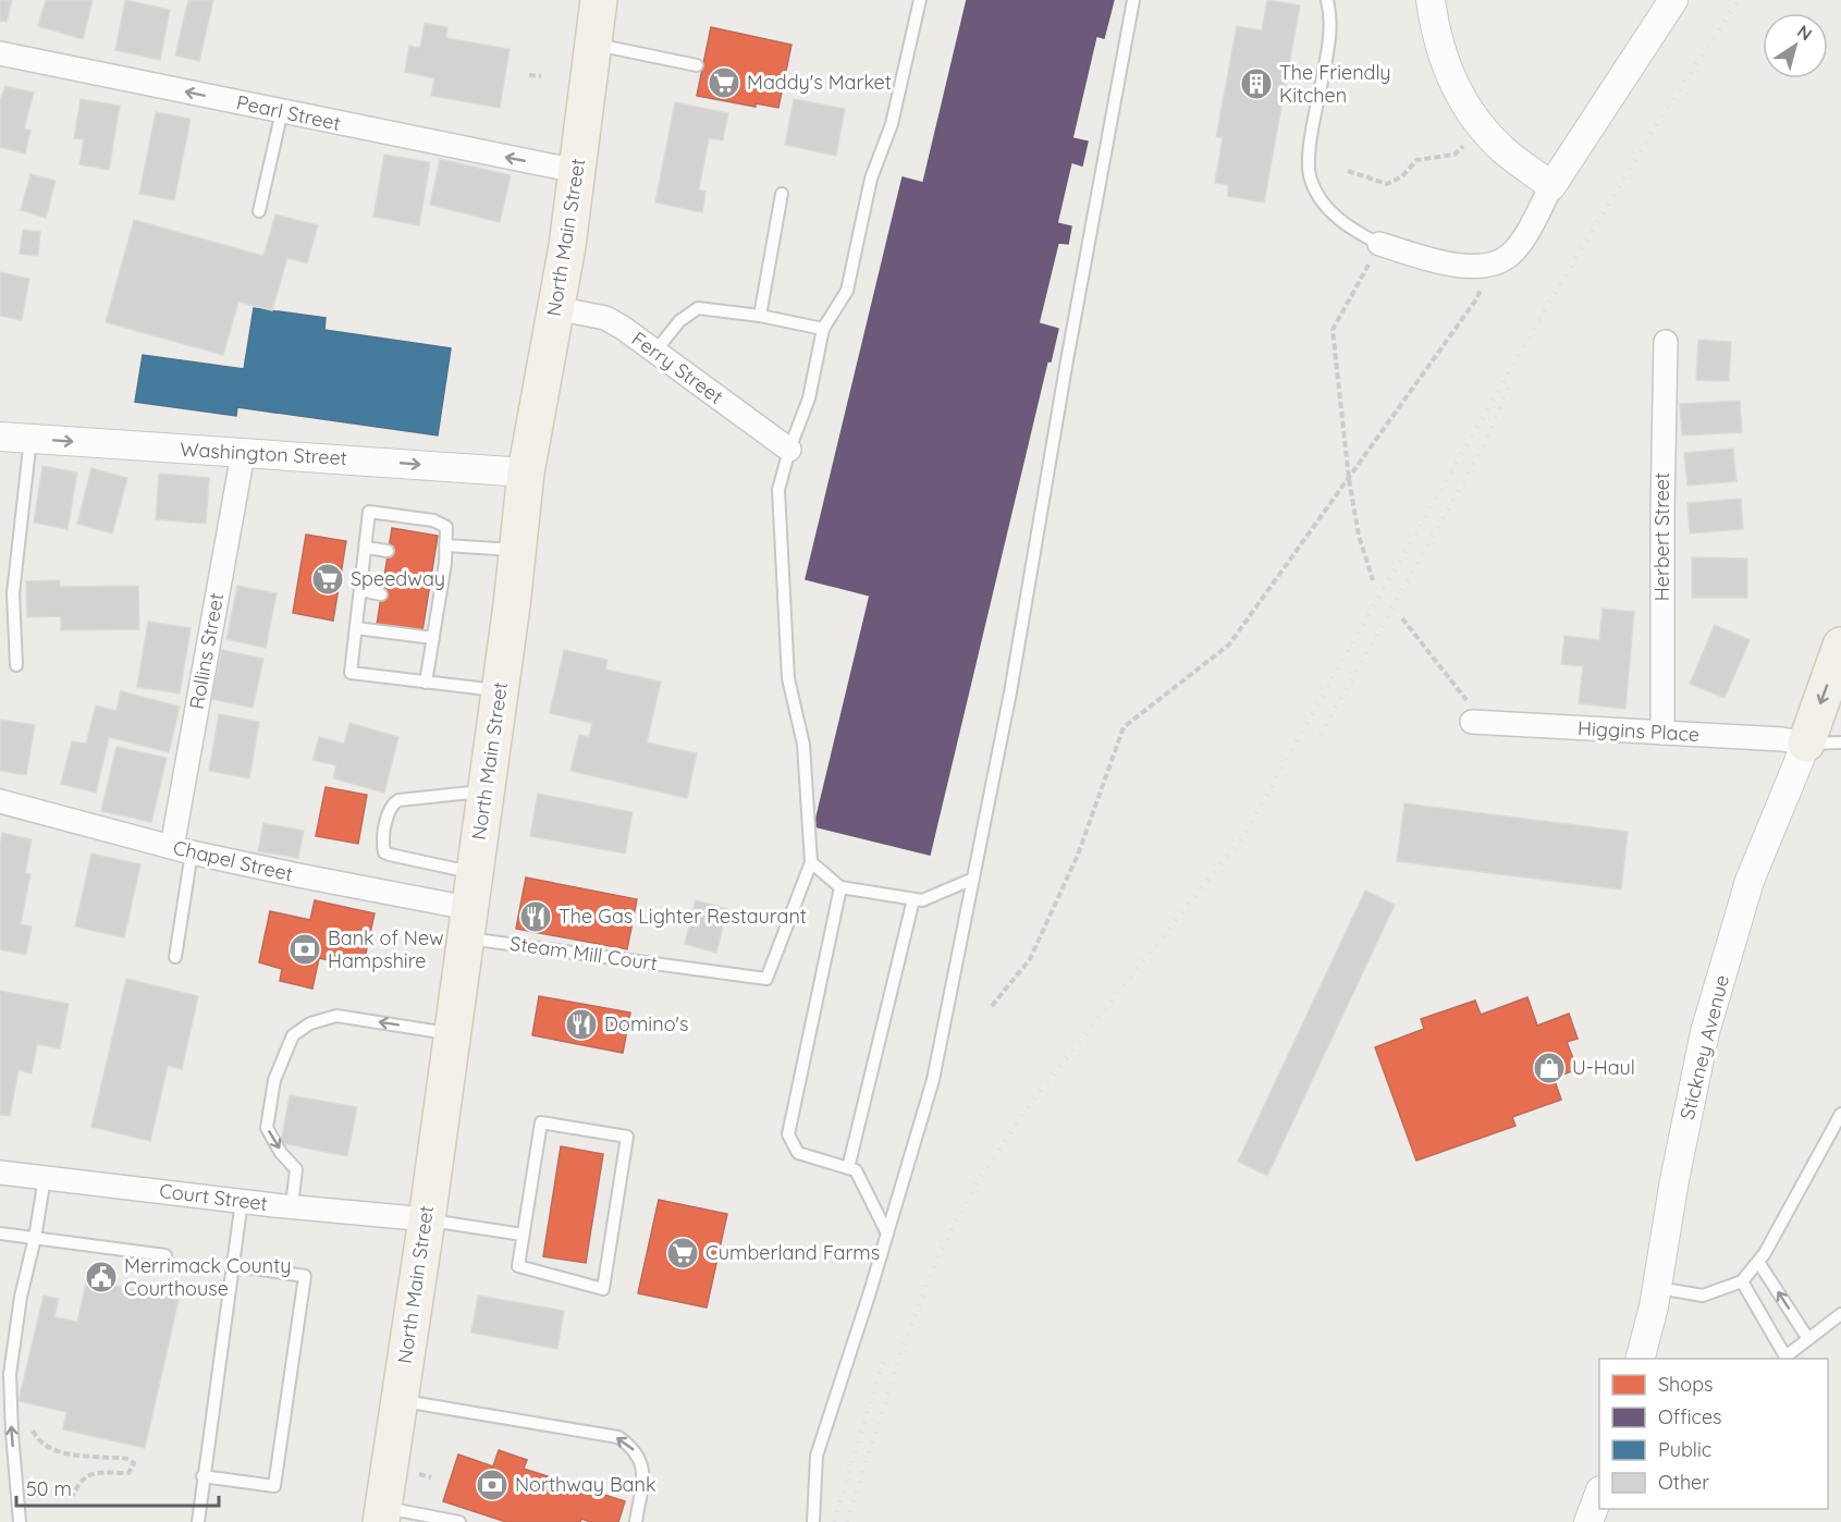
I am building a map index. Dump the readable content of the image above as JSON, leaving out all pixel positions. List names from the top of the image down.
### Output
{
  "streets": {
    "main road": ["North Main Street"],
    "street": [
      "Pearl Street",
      "Ferry Street",
      "Washington Street",
      "Herbert Street",
      "Rollins Street",
      "Higgins Place",
      "Chapel Street",
      "Stickney Avenue",
      "Court Street"
    ],
    "lane": ["Steam Mill Court"]
  },
  "crossings": [
    ["Pearl Street", "North Main Street"],
    ["North Main Street", "Ferry Street"],
    ["North Main Street", "Washington Street"],
    ["North Main Street", "Chapel Street"],
    ["North Main Street", "Steam Mill Court"],
    ["North Main Street", "Court Street"],
    ["Washington Street", "Rollins Street"],
    ["Herbert Street", "Higgins Place"],
    ["Rollins Street", "Chapel Street"],
    ["Higgins Place", "Stickney Avenue"],
    ["Chapel Street", "Steam Mill Court"]
  ],
  "one_way": ["Pearl Street", "Washington Street"],
  "places": {
    "supermarket": ["Maddy's Market", "Speedway", "Cumberland Farms"],
    "building": ["The Friendly Kitchen"],
    "restaurant": ["The Gas Lighter Restaurant", "Domino's"],
    "bank": ["Bank of New Hampshire", "Northway Bank"],
    "shop": ["U-Haul"],
    "public building": ["Merrimack County Courthouse"]
  },
  "legend": [
    "Shops",
    "Offices",
    "Public",
    "Other"
  ],
  "scale_bar": "50 m",
  "north": "top right"
}
